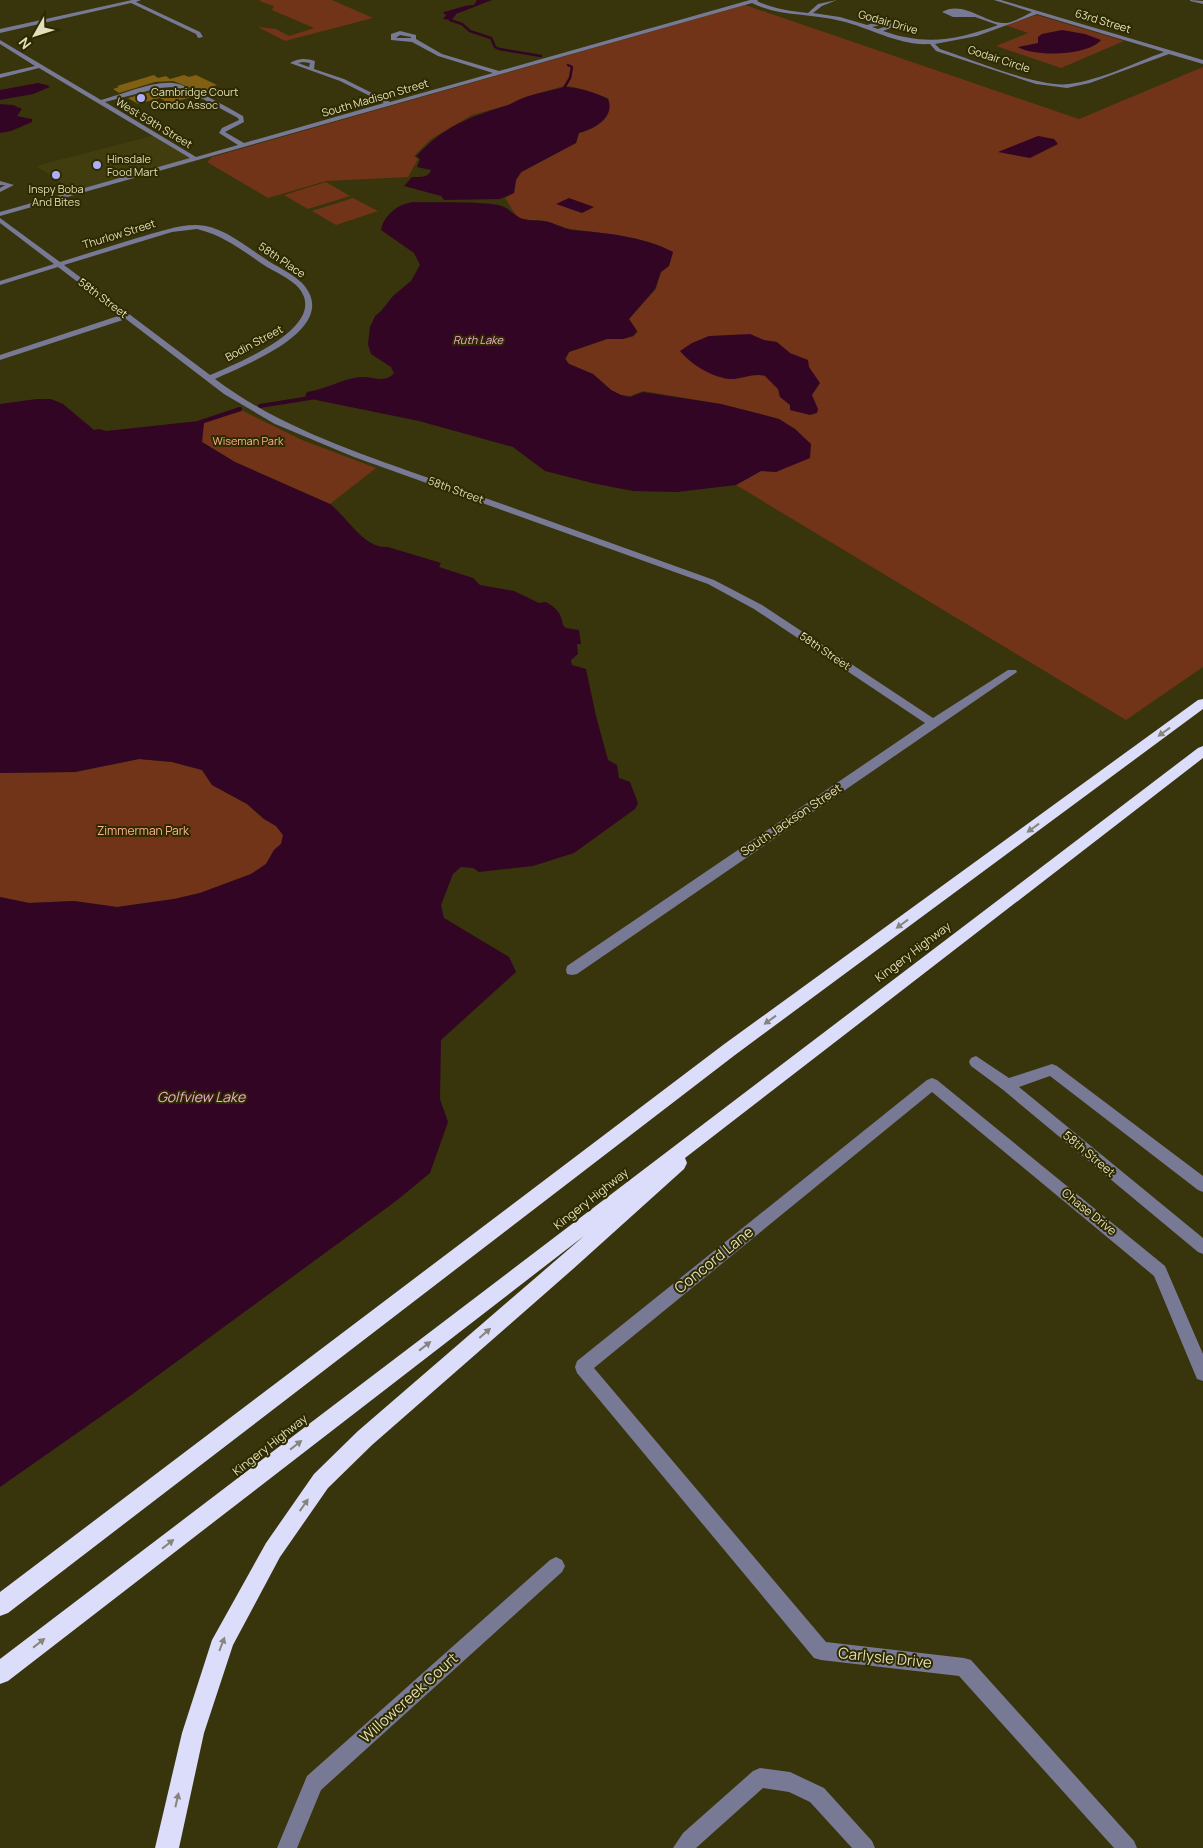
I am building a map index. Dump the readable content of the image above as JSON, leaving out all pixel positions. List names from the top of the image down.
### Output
{
  "streets": {
    "highway": ["Kingery Highway"],
    "street": [
      "63rd Street",
      "Godair Drive",
      "Godair Circle",
      "South Madison Street",
      "West 59th Street",
      "Thurlow Street",
      "58th Place",
      "58th Street",
      "Bodin Street",
      "South Jackson Street",
      "Chase Drive",
      "Concord Lane",
      "Carlysle Drive",
      "Willowcreek Court"
    ]
  },
  "crossings": [
    ["63rd Street", "Godair Circle"],
    ["Godair Drive", "Godair Circle"],
    ["Godair Drive", "South Madison Street"],
    ["South Madison Street", "West 59th Street"],
    ["Thurlow Street", "58th Place"],
    ["Thurlow Street", "58th Street"],
    ["58th Place", "Bodin Street"],
    ["58th Street", "Bodin Street"],
    ["58th Street", "South Jackson Street"],
    ["Chase Drive", "Concord Lane"],
    ["Concord Lane", "Carlysle Drive"]
  ],
  "water": ["Ruth Lake", "Golfview Lake"],
  "parks": ["Wiseman Park", "Zimmerman Park"],
  "places": ["Cambridge Court Condo Assoc", "Hinsdale Food Mart", "Inspy Boba And Bites"],
  "north": "bottom left"
}
